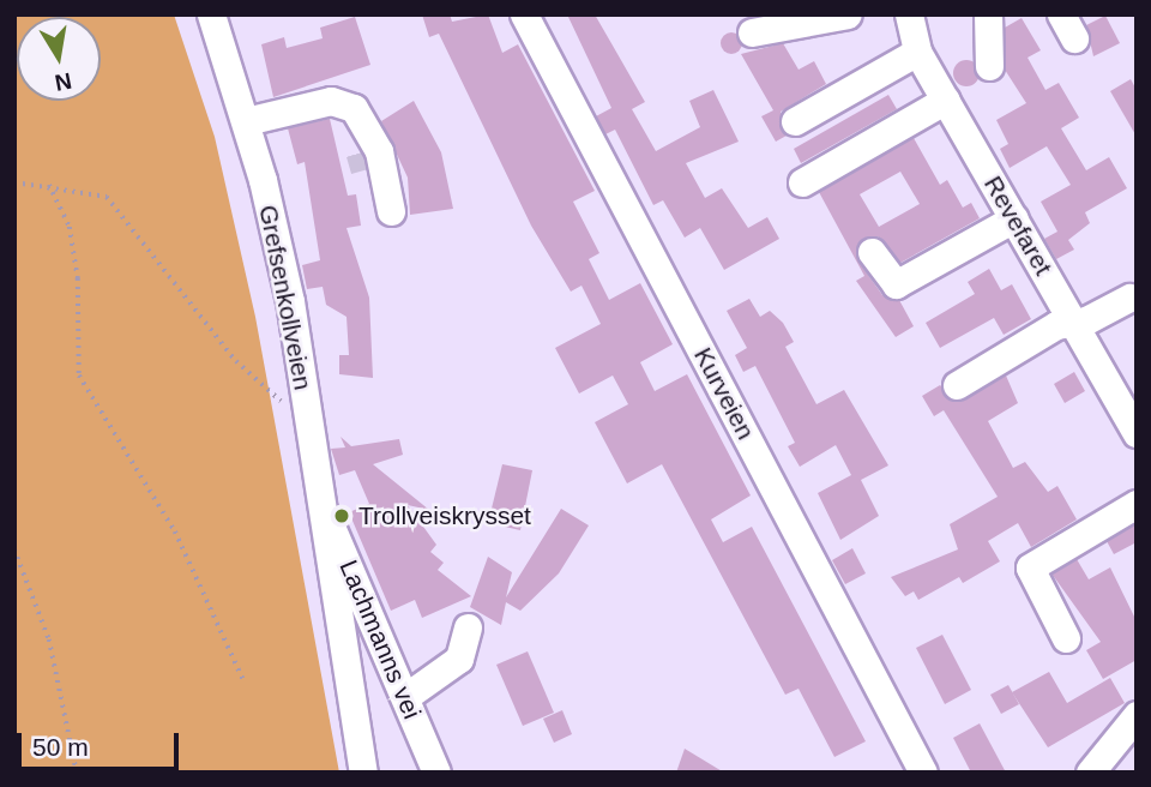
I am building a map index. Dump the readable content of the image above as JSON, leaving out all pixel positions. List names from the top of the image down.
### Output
{
  "streets": {
    "street": [
      "Revefaret",
      "Grefsenkollveien",
      "Kurveien",
      "Lachmanns vei"
    ]
  },
  "crossings": [
    ["Grefsenkollveien", "Lachmanns vei"]
  ],
  "places": ["Trollveiskrysset"],
  "scale_bar": "50 m",
  "north": "bottom"
}
